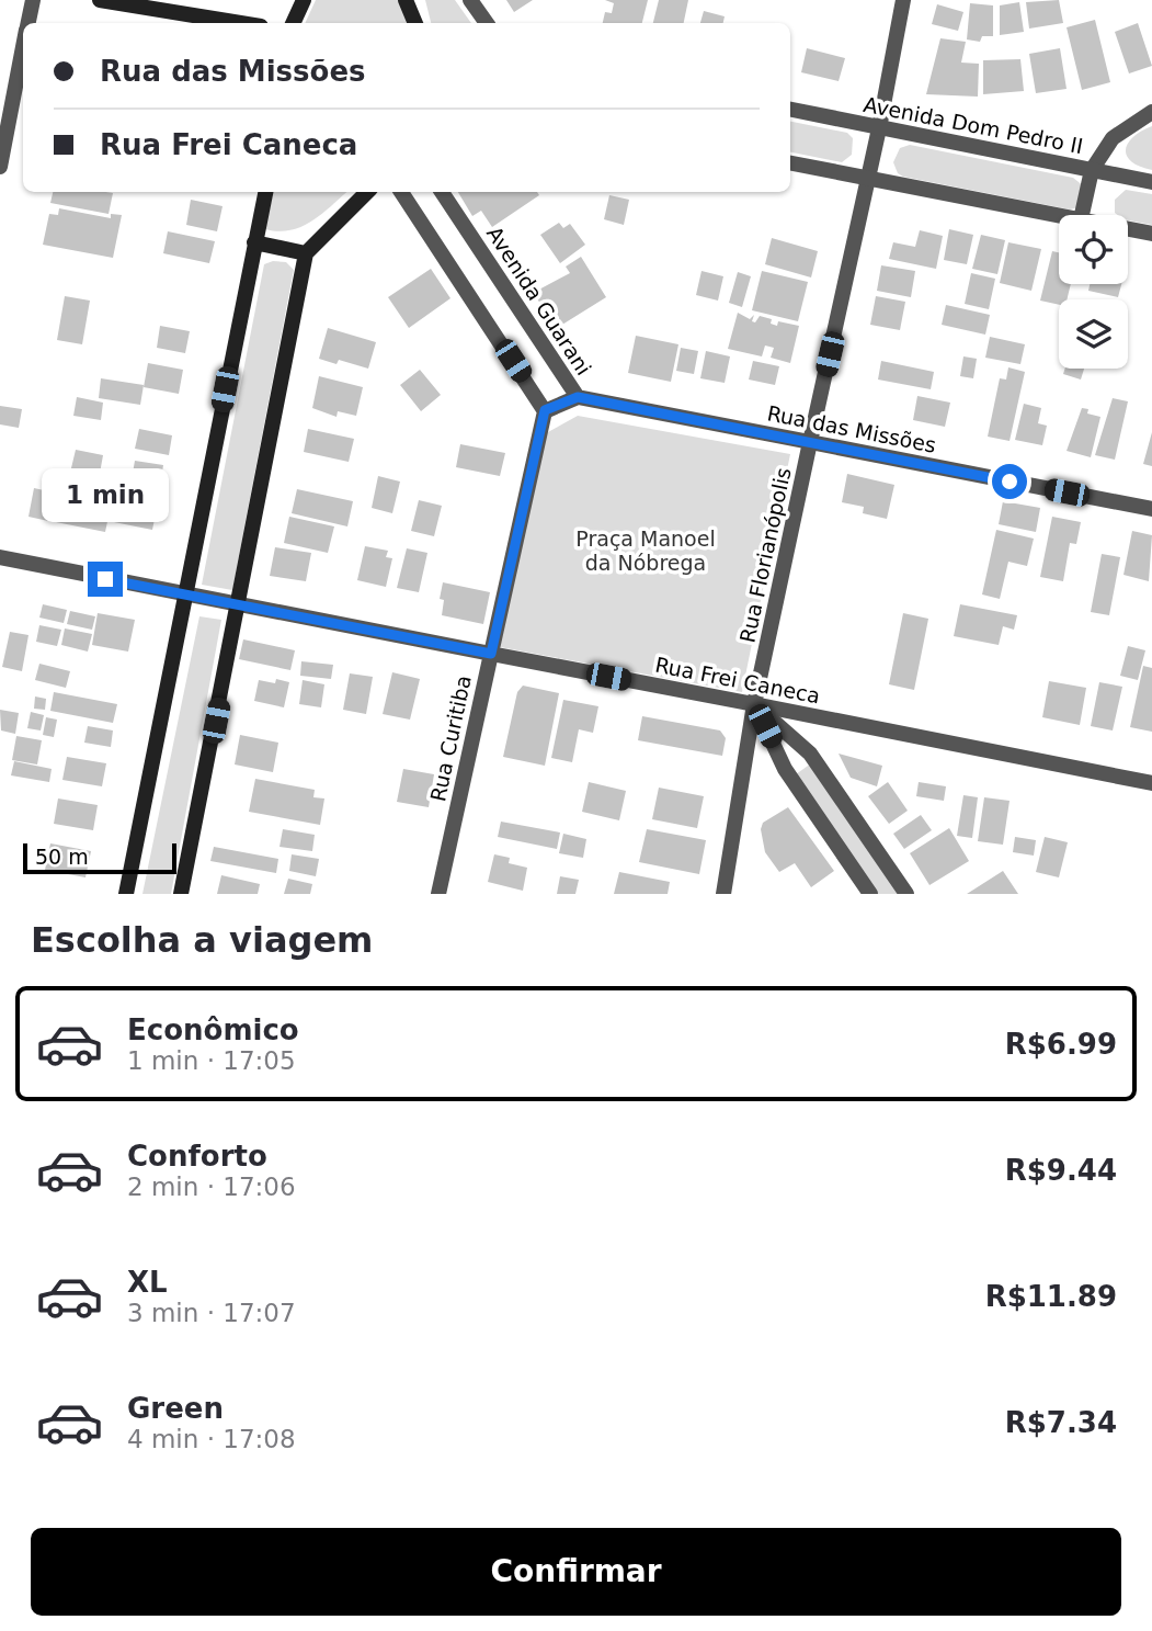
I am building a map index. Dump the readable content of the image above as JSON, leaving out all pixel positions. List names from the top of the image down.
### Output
{
  "streets": {
    "street": [
      "Avenida Dom Pedro II",
      "Avenida Guarani",
      "Rua das Missões",
      "Rua Florianópolis",
      "Rua Frei Caneca",
      "Rua Curitiba"
    ]
  },
  "crossings": [
    ["Avenida Dom Pedro II", "Rua Florianópolis"],
    ["Avenida Guarani", "Rua das Missões"],
    ["Rua das Missões", "Rua Florianópolis"],
    ["Rua Florianópolis", "Rua Frei Caneca"],
    ["Rua Frei Caneca", "Rua Curitiba"]
  ],
  "parks": ["Praça Manoel da Nóbrega"],
  "scale_bar": "50 m",
  "page": {
    "banner": ["Rua das Missões", "Rua Frei Caneca"],
    "bubble": "1 min",
    "scale": "50 m",
    "heading": "Escolha a viagem",
    "list": [
      {
        "name": "Econômico",
        "note": "1 min · 17:05",
        "value": "R$6.99"
      },
      {
        "name": "Conforto",
        "note": "2 min · 17:06",
        "value": "R$9.44"
      },
      {
        "name": "XL",
        "note": "3 min · 17:07",
        "value": "R$11.89"
      },
      {
        "name": "Green",
        "note": "4 min · 17:08",
        "value": "R$7.34"
      }
    ],
    "buttons": "Confirmar"
  }
}
